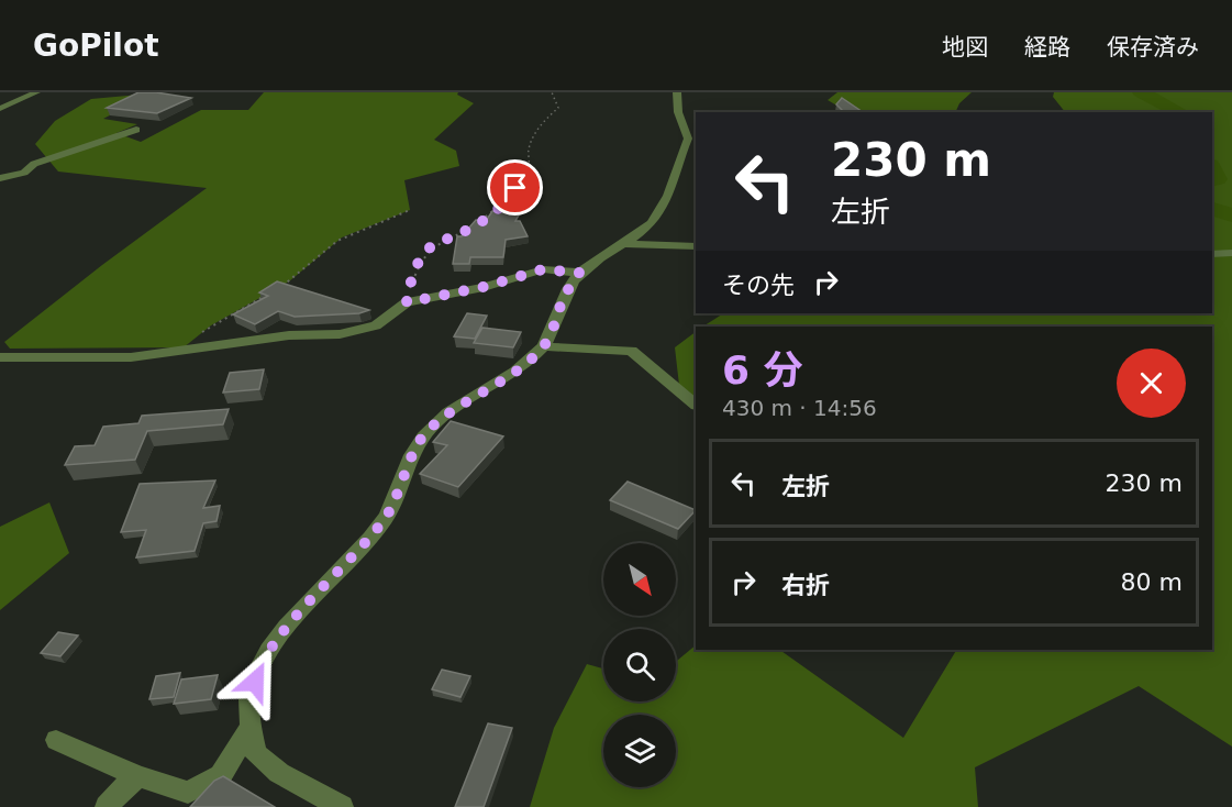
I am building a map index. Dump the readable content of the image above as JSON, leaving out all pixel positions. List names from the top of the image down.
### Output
{
  "north": "bottom right",
  "page": {
    "header": "GoPilot",
    "nav": ["地図", "経路", "保存済み"],
    "turn": ["230 m", "左折"],
    "then": "その先",
    "heading": ["6 分", "430 m · 14:56"],
    "list": [
      {
        "name": "左折",
        "value": "230 m"
      },
      {
        "name": "右折",
        "value": "80 m"
      }
    ]
  }
}
